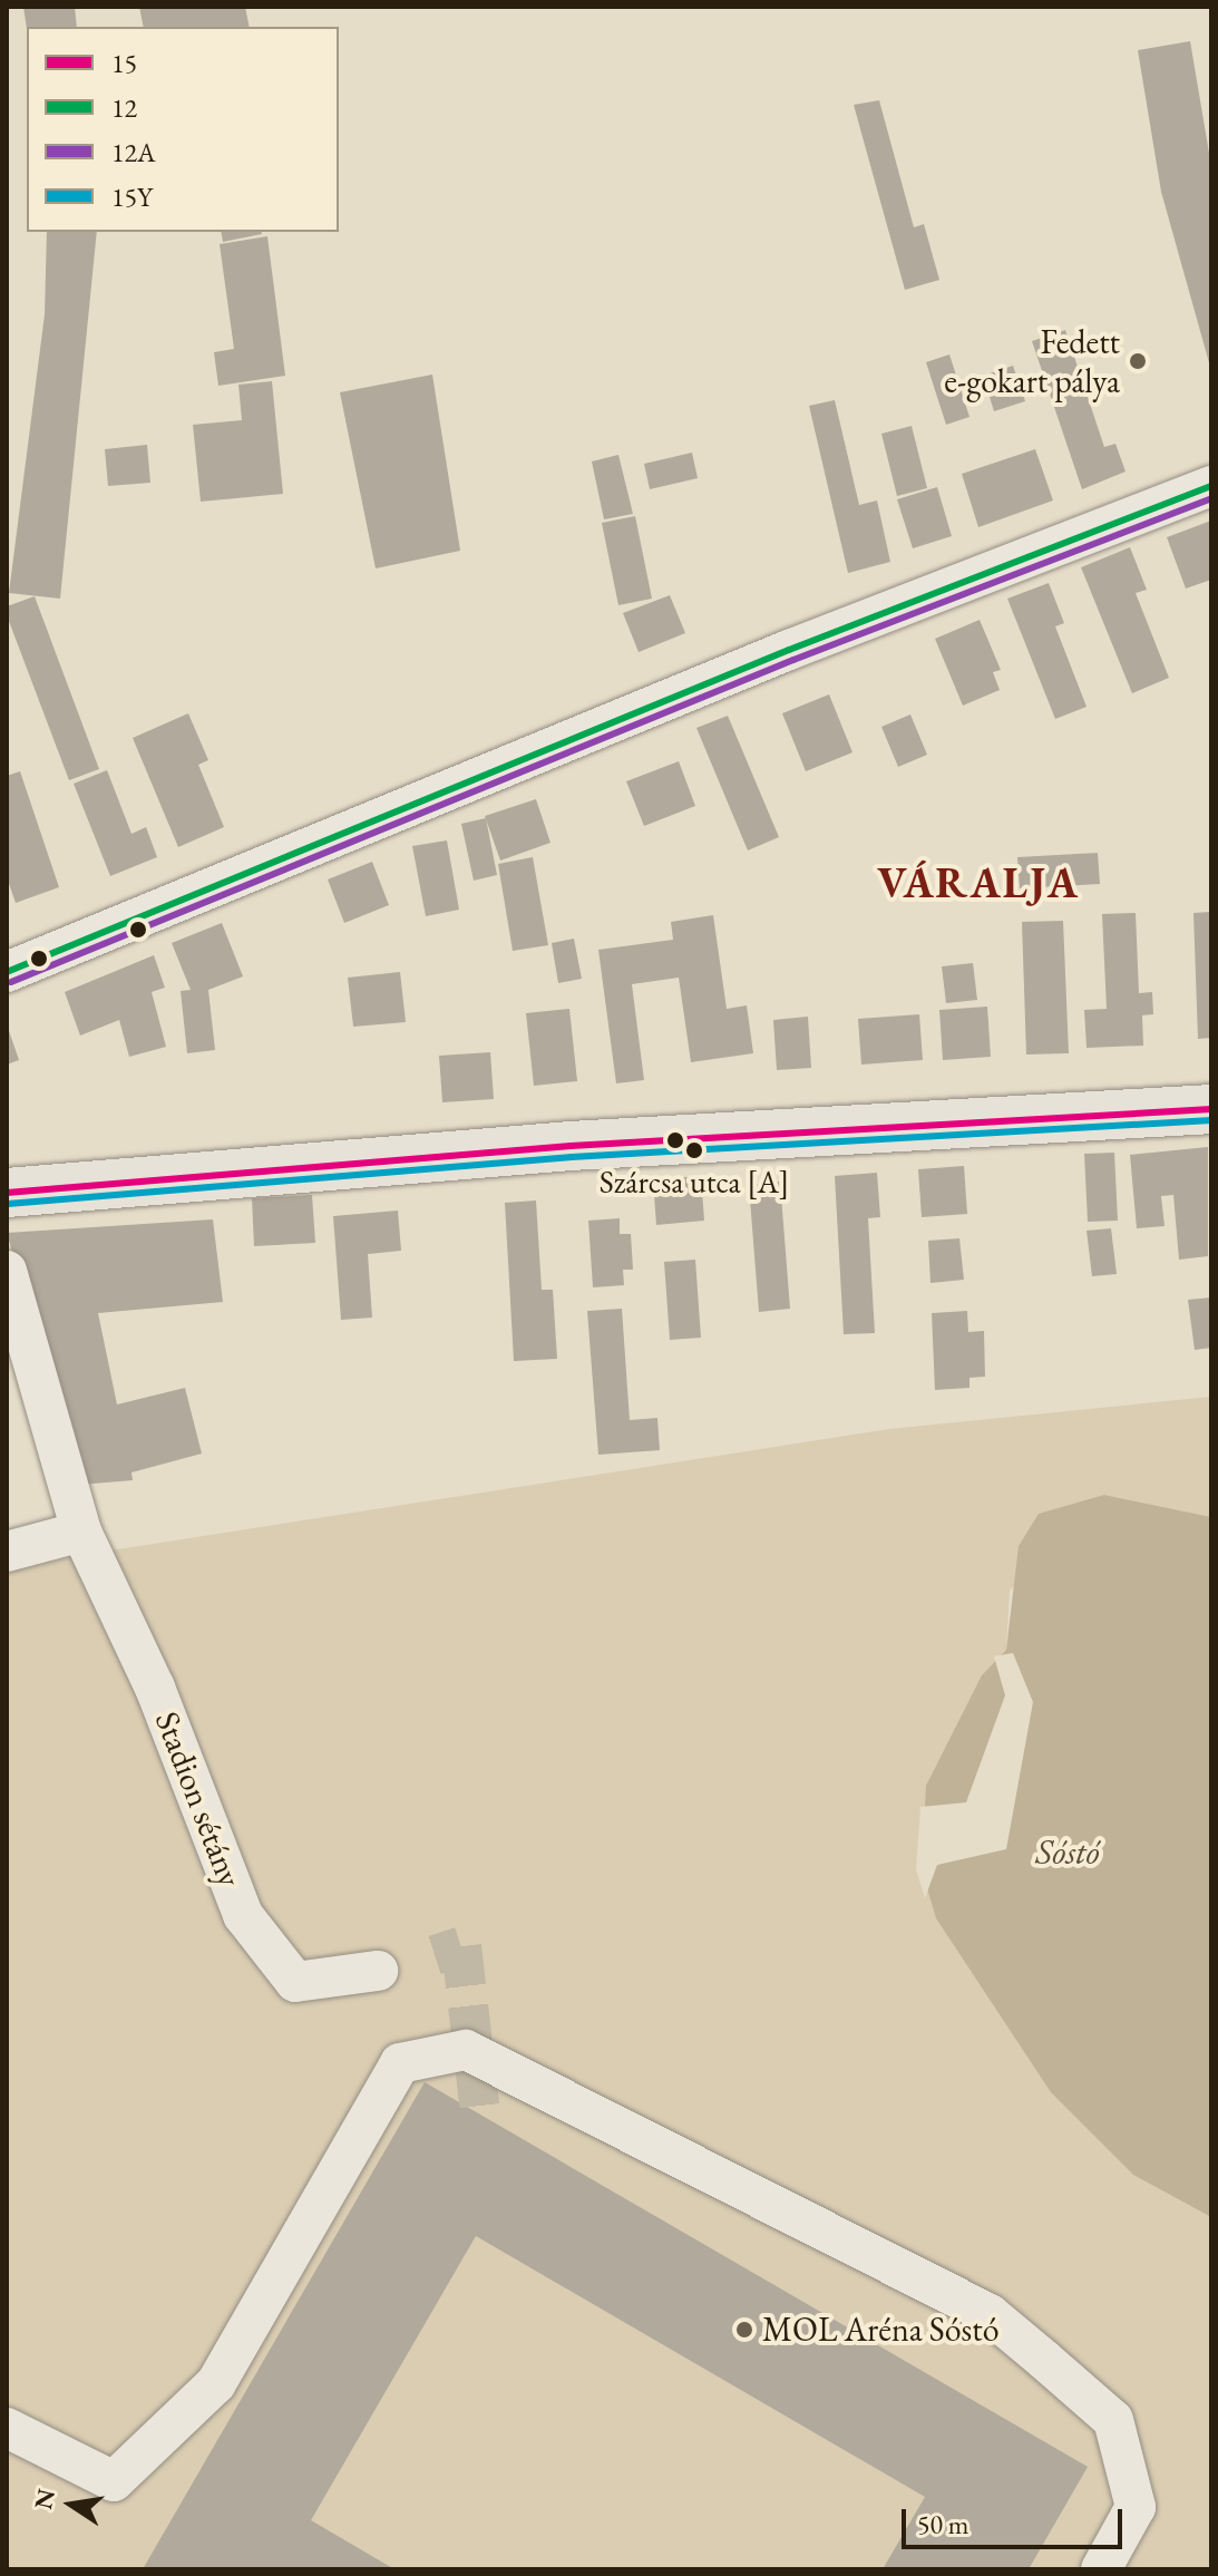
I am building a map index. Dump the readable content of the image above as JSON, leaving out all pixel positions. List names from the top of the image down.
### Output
{
  "streets": {
    "street": ["Stadion sétány"]
  },
  "districts": ["VÁRALJA"],
  "water": ["Sóstó"],
  "places": ["Fedett e-gokart pálya", "Szárcsa utca [A]", "MOL Aréna Sóstó"],
  "lines": [
    "transit line 12",
    "transit line 12A",
    "transit line 15",
    "transit line 15Y"
  ],
  "legend": [
    "15",
    "12",
    "12A",
    "15Y"
  ],
  "scale_bar": "50 m",
  "north": "left"
}
